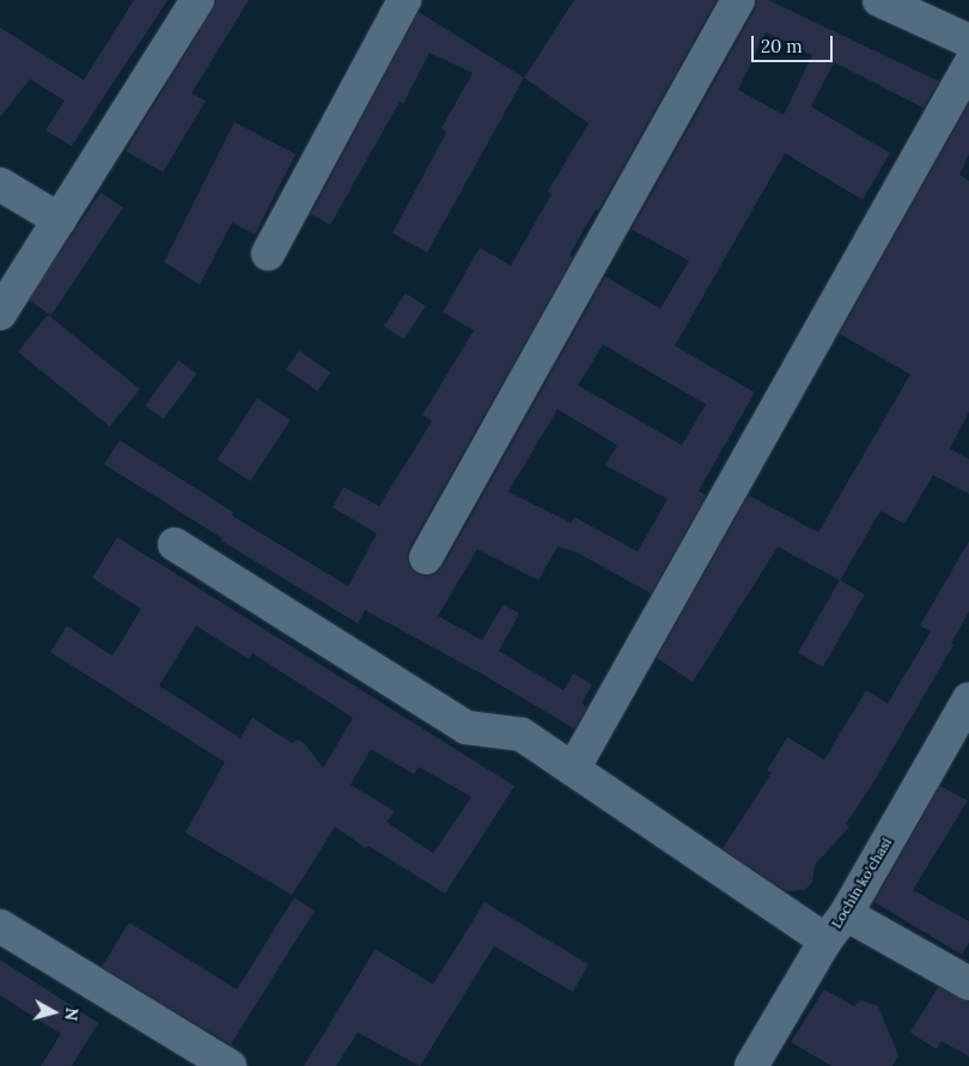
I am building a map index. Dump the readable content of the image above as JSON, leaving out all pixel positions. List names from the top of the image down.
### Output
{
  "streets": {
    "street": ["Lochin ko'chasi"]
  },
  "scale_bar": "20 m",
  "north": "right"
}
